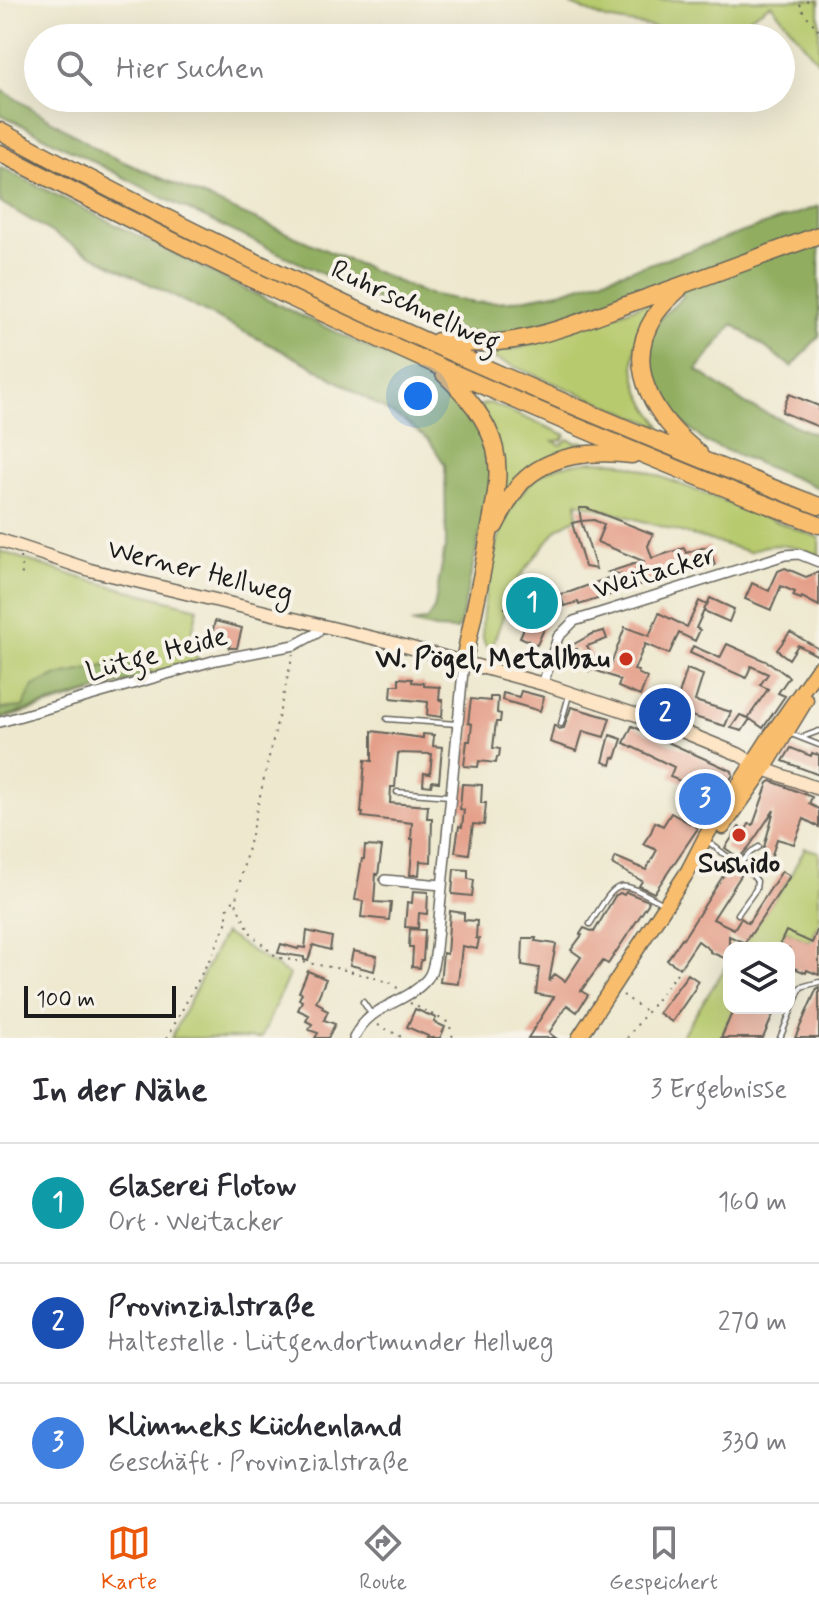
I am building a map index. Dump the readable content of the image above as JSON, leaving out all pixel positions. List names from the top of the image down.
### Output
{
  "streets": {
    "highway": ["Ruhrschnellweg"],
    "main road": ["Werner Hellweg"],
    "street": ["Weitacker", "Lütge Heide"]
  },
  "crossings": [
    ["Werner Hellweg", "Weitacker"],
    ["Werner Hellweg", "Lütge Heide"]
  ],
  "places": ["W. Pögel, Metallbau", "Sushido"],
  "scale_bar": "100 m",
  "page": {
    "search": "Hier suchen",
    "pins": ["1", "2", "3"],
    "scale": "100 m",
    "heading": ["In der Nähe", "3 Ergebnisse"],
    "list": [
      {
        "mark": "1",
        "name": "Glaserei Flotow",
        "note": "Ort · Weitacker",
        "value": "160 m"
      },
      {
        "mark": "2",
        "name": "Provinzialstraße",
        "note": "Haltestelle · Lütgendortmunder Hellweg",
        "value": "270 m"
      },
      {
        "mark": "3",
        "name": "Klimmeks Küchenland",
        "note": "Geschäft · Provinzialstraße",
        "value": "330 m"
      }
    ],
    "nav": ["Karte", "Route", "Gespeichert"]
  }
}
